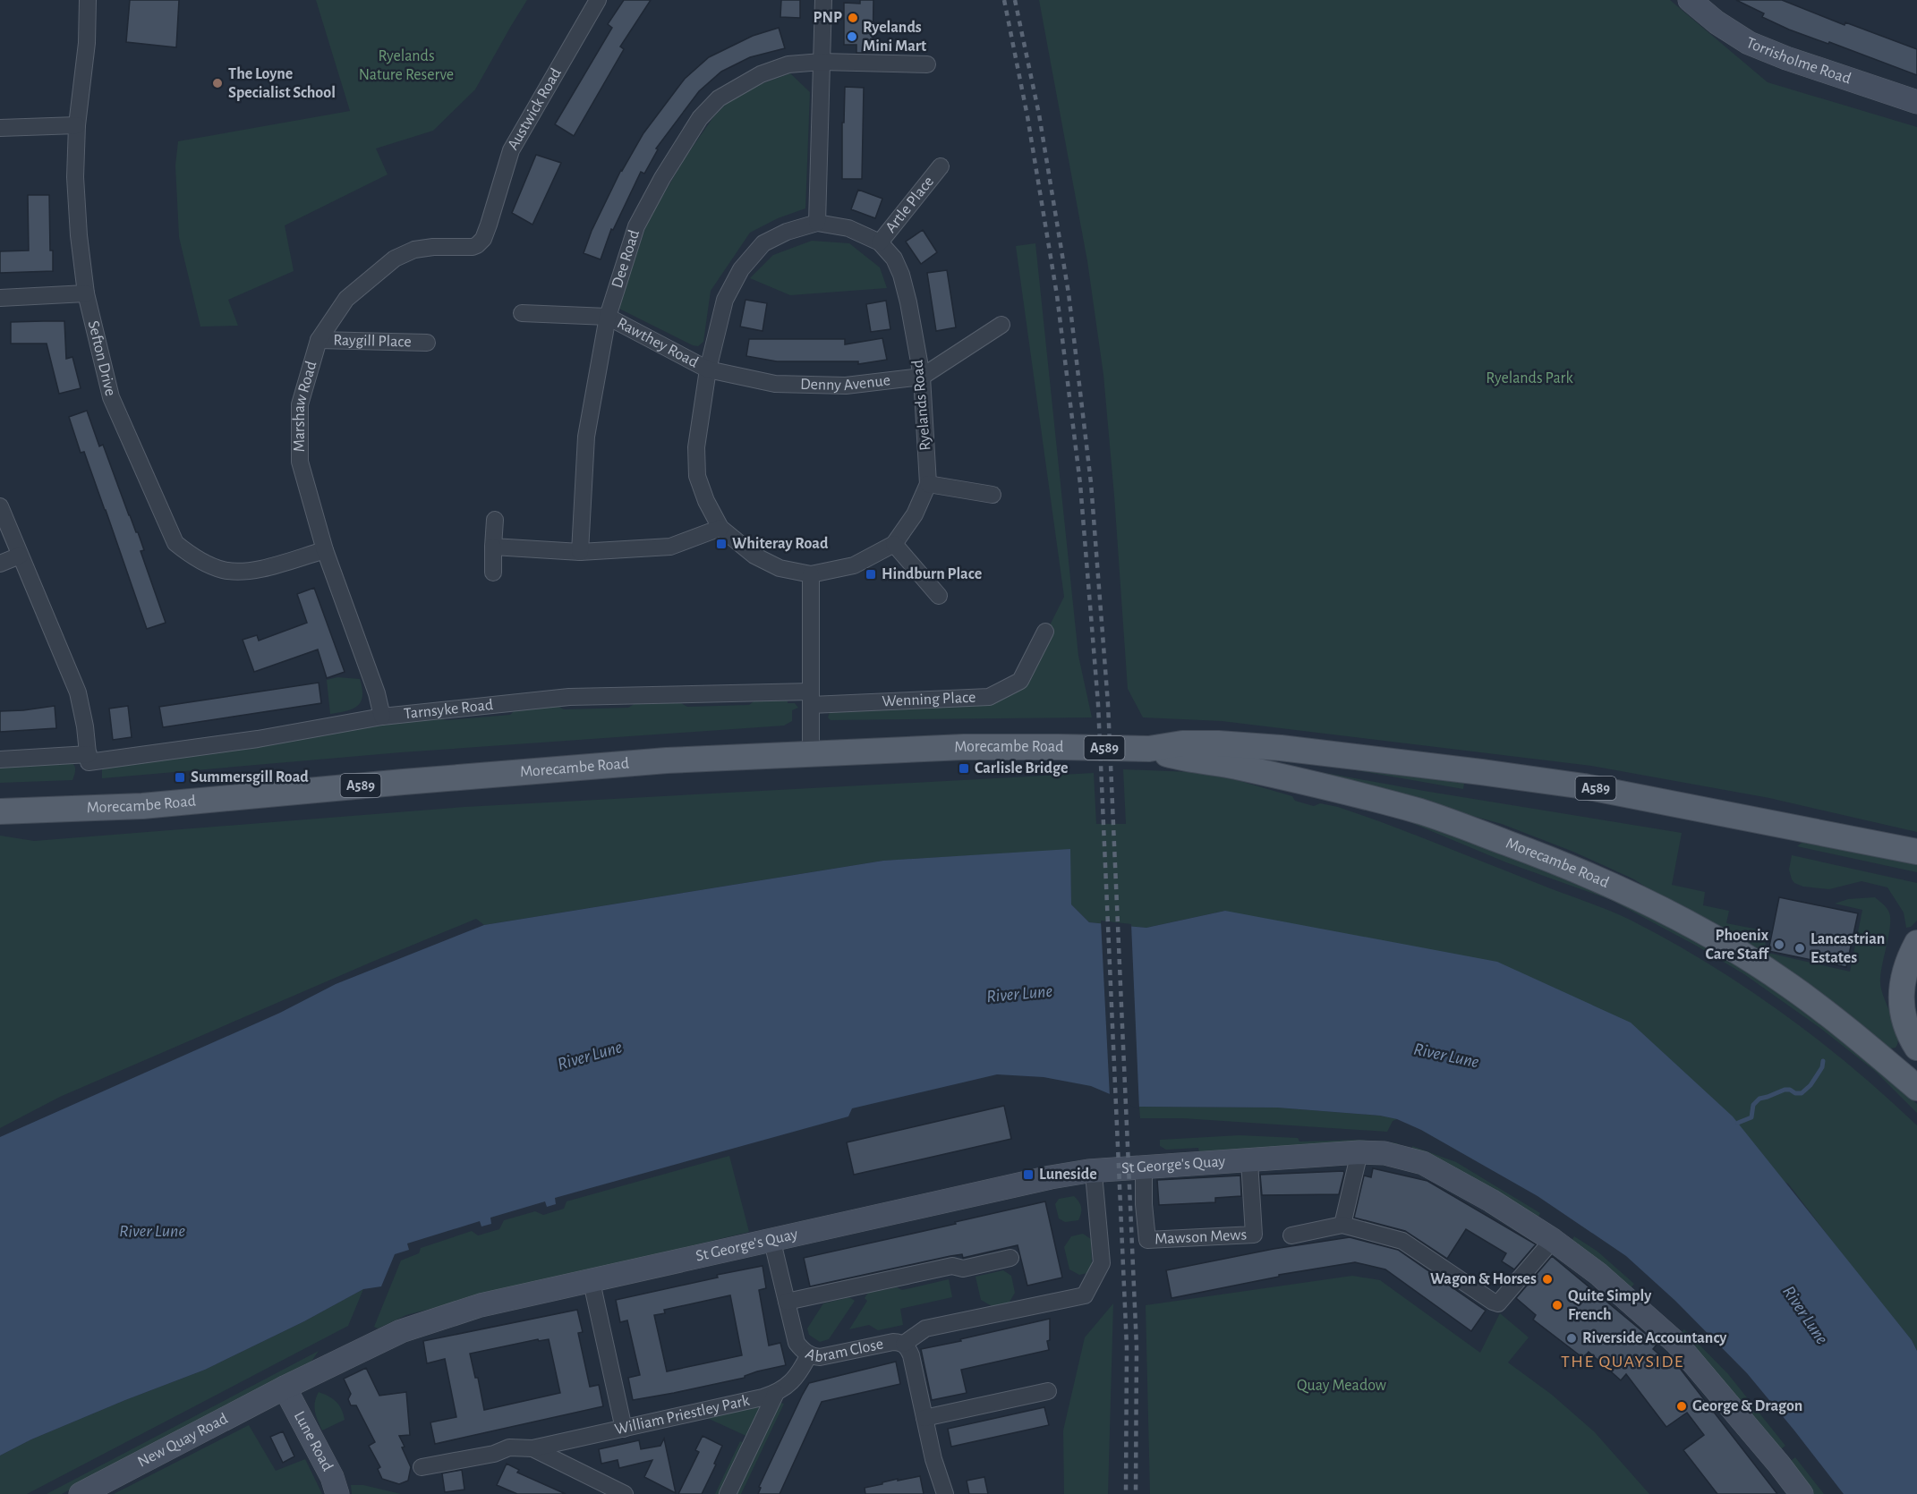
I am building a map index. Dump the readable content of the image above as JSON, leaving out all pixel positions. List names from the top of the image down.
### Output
{
  "streets": {
    "main road": ["Morecambe Road", "A589"],
    "street": [
      "Torrisholme Road",
      "Austwick Road",
      "Artle Place",
      "Dee Road",
      "Raygill Place",
      "Rawthey Road",
      "Sefton Drive",
      "Denny Avenue",
      "Ryelands Road",
      "Marshaw Road",
      "Wenning Place",
      "Tarnsyke Road",
      "St George's Quay",
      "Mawson Mews",
      "Abram Close",
      "William Priestley Park",
      "Lune Road",
      "New Quay Road"
    ]
  },
  "crossings": [
    ["Austwick Road", "Marshaw Road"],
    ["Artle Place", "Ryelands Road"],
    ["Dee Road", "Rawthey Road"],
    ["Raygill Place", "Marshaw Road"],
    ["Rawthey Road", "Denny Avenue"],
    ["Rawthey Road", "Ryelands Road"],
    ["Sefton Drive", "Marshaw Road"],
    ["Denny Avenue", "Ryelands Road"],
    ["Marshaw Road", "Tarnsyke Road"],
    ["Wenning Place", "Tarnsyke Road"],
    ["St George's Quay", "Mawson Mews"],
    ["St George's Quay", "Abram Close"],
    ["St George's Quay", "Lune Road"],
    ["St George's Quay", "New Quay Road"],
    ["Abram Close", "William Priestley Park"],
    ["Lune Road", "New Quay Road"]
  ],
  "districts": ["THE QUAYSIDE"],
  "water": ["River Lune"],
  "parks": ["Ryelands Nature Reserve", "Ryelands Park", "Quay Meadow"],
  "places": {
    "other": [
      "PNP",
      "Ryelands Mini Mart",
      "The Loyne Specialist School",
      "Phoenix Care Staff",
      "Lancastrian Estates",
      "Wagon & Horses",
      "Quite Simply French",
      "Riverside Accountancy",
      "George & Dragon"
    ],
    "transit": [
      "Whiteray Road",
      "Hindburn Place",
      "Carlisle Bridge",
      "Summersgill Road",
      "Luneside"
    ]
  }
}
